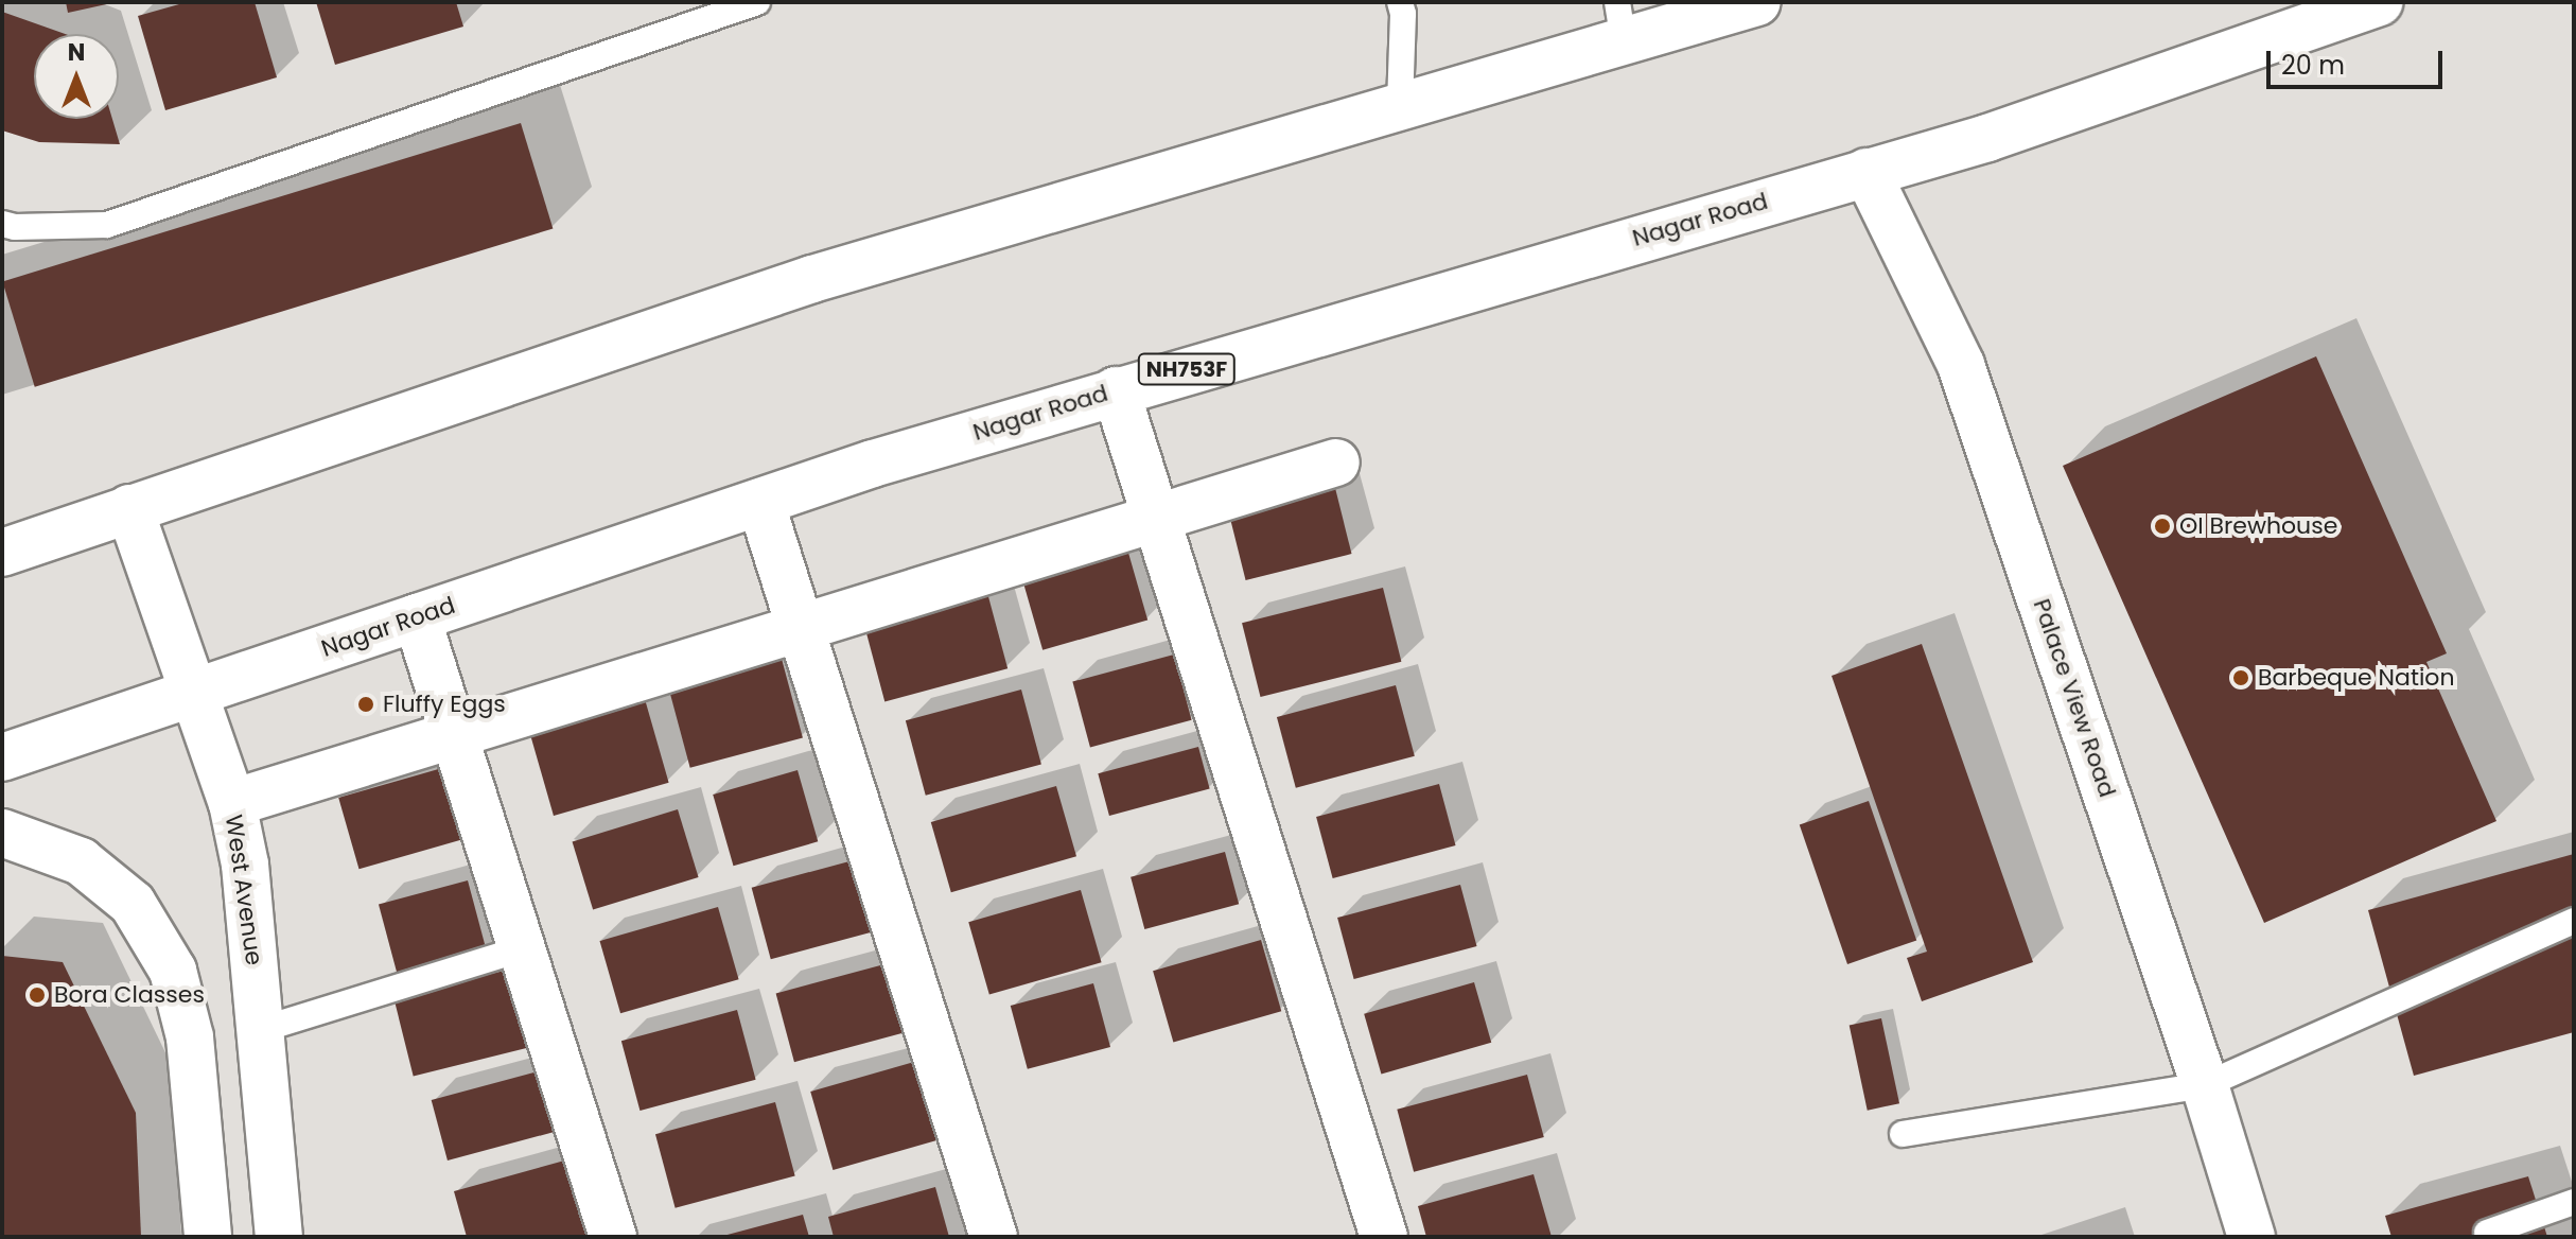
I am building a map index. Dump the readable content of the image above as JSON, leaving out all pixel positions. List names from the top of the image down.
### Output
{
  "streets": {
    "main road": [
      "Nagar Road",
      "NH753F",
      "Palace View Road",
      "West Avenue"
    ]
  },
  "crossings": [
    ["Nagar Road", "Palace View Road"],
    ["Nagar Road", "West Avenue"]
  ],
  "places": [
    "OI Brewhouse",
    "Barbeque Nation",
    "Fluffy Eggs",
    "Bora Classes"
  ],
  "scale_bar": "20 m",
  "north": "top"
}
